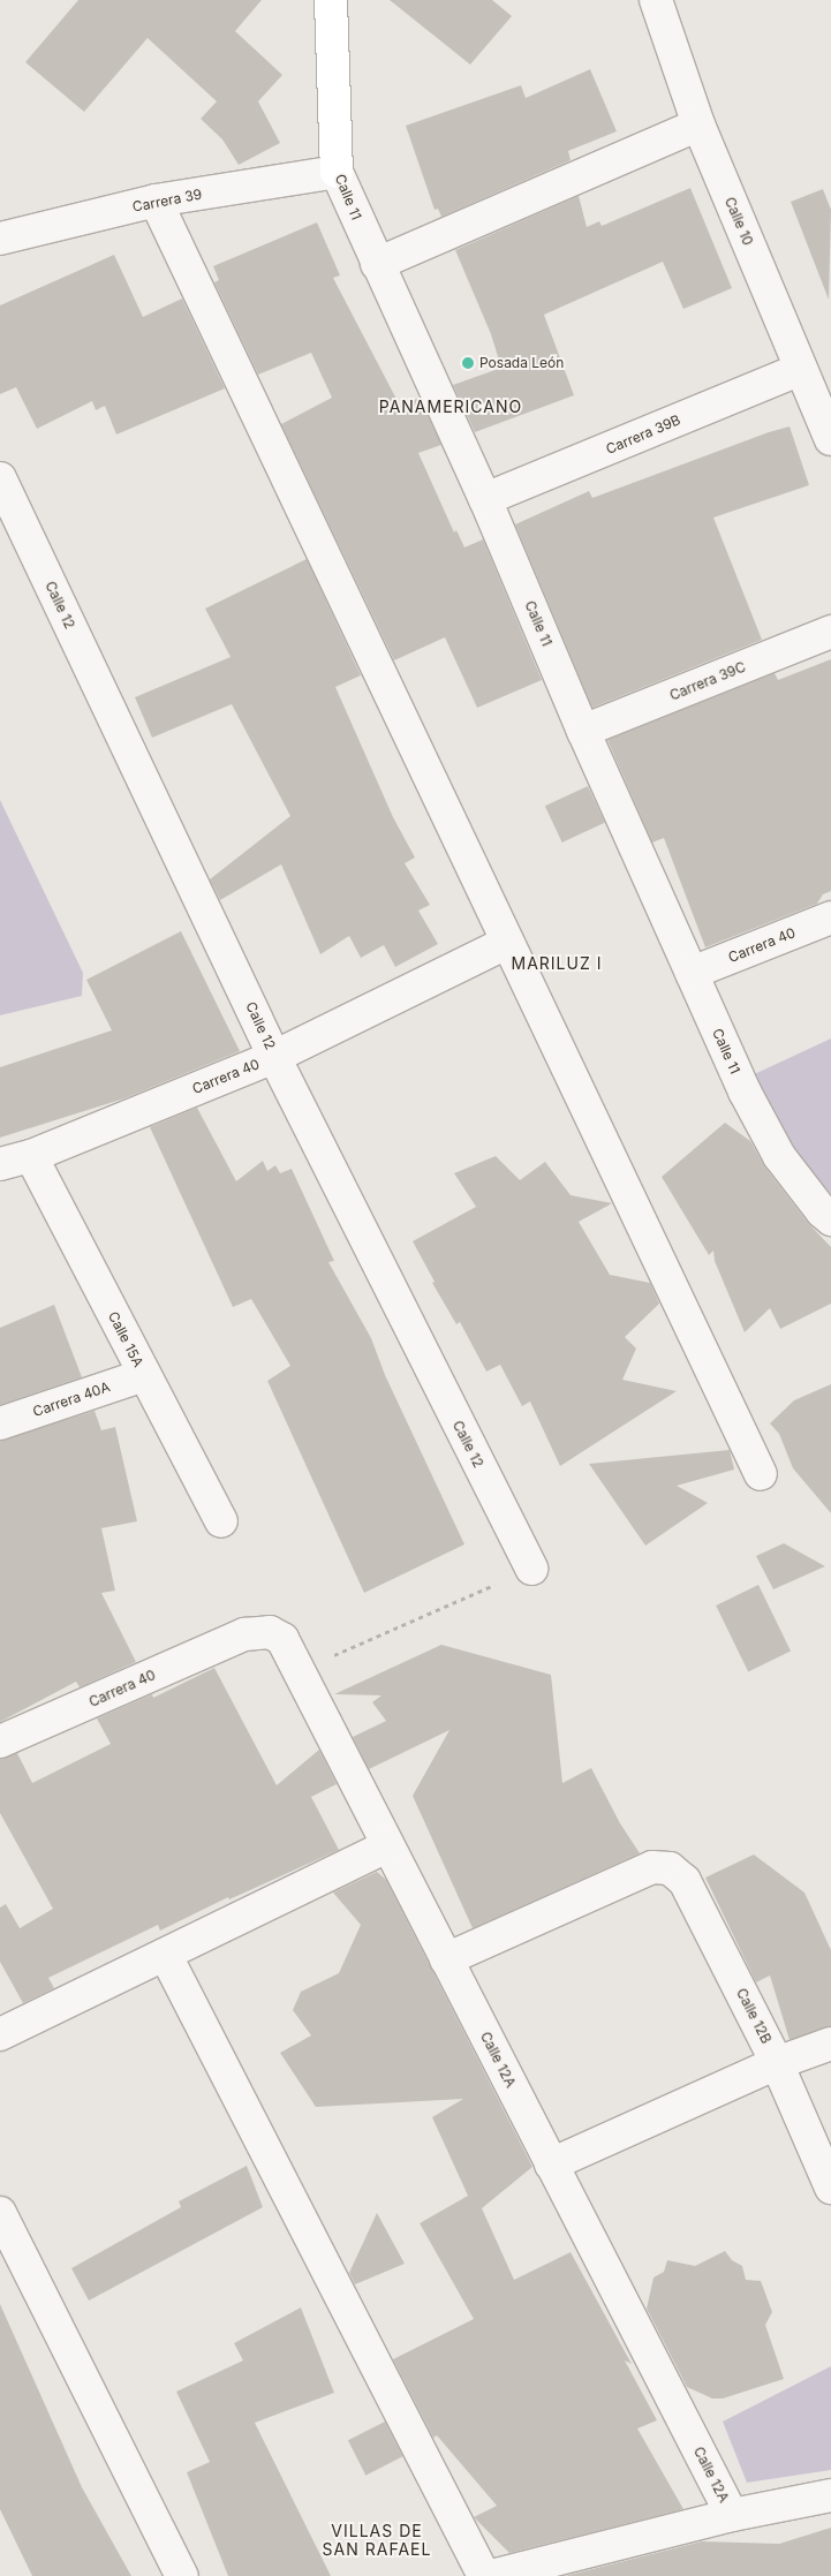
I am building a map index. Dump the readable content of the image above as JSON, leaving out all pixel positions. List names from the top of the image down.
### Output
{
  "streets": {
    "street": [
      "Calle 11",
      "Carrera 39",
      "Calle 10",
      "Carrera 39B",
      "Calle 12",
      "Carrera 39C",
      "Carrera 40",
      "Calle 15A",
      "Carrera 40A",
      "Calle 12B",
      "Calle 12A"
    ]
  },
  "crossings": [
    ["Calle 11", "Carrera 39"],
    ["Calle 11", "Carrera 39B"],
    ["Calle 11", "Carrera 39C"],
    ["Calle 11", "Carrera 40"],
    ["Calle 10", "Carrera 39B"],
    ["Calle 12", "Carrera 40"],
    ["Carrera 40", "Calle 15A"],
    ["Carrera 40", "Calle 12A"],
    ["Calle 15A", "Carrera 40A"],
    ["Calle 12B", "Calle 12A"]
  ],
  "districts": ["PANAMERICANO", "MARILUZ I", "VILLAS DE SAN RAFAEL"],
  "places": ["Posada León"]
}
